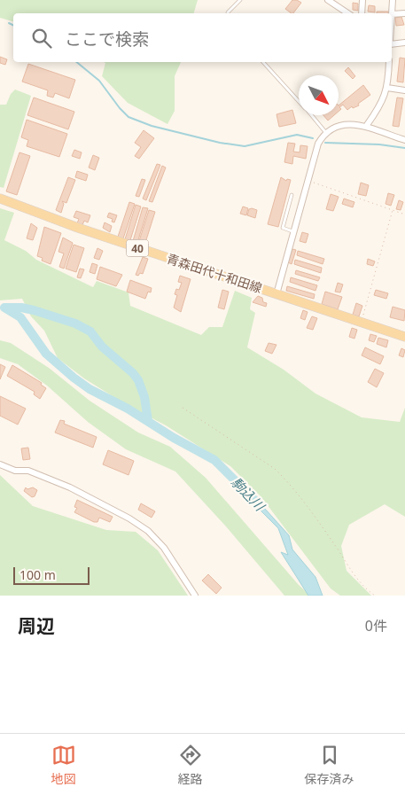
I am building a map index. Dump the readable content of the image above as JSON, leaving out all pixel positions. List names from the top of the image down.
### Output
{
  "streets": {
    "main road": ["40", "青森田代十和田線"]
  },
  "water": ["駒込川"],
  "scale_bar": "100 m",
  "north": "bottom right",
  "page": {
    "search": "ここで検索",
    "scale": "100 m",
    "heading": ["周辺", "0件"],
    "nav": ["地図", "経路", "保存済み"]
  }
}
